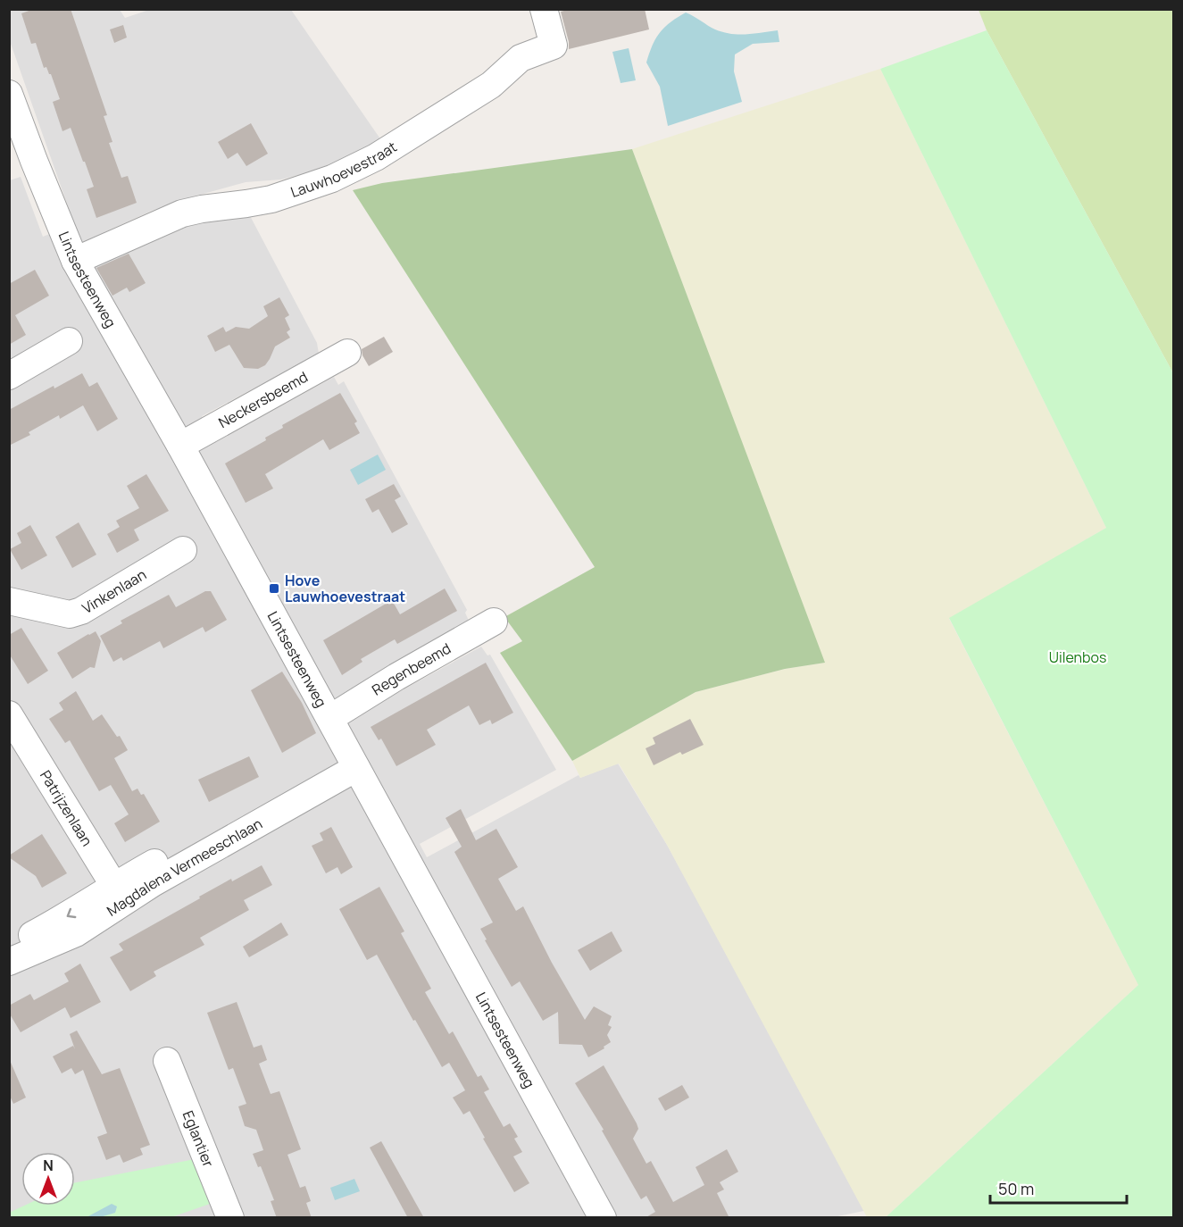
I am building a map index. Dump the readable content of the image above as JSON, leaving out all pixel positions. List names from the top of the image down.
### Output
{
  "streets": {
    "street": [
      "Lauwhoevestraat",
      "Lintsesteenweg",
      "Neckersbeemd",
      "Vinkenlaan",
      "Regenbeemd",
      "Patrijzenlaan",
      "Magdalena Vermeeschlaan",
      "Eglantier"
    ]
  },
  "crossings": [
    ["Lauwhoevestraat", "Lintsesteenweg"],
    ["Lintsesteenweg", "Neckersbeemd"],
    ["Lintsesteenweg", "Regenbeemd"],
    ["Lintsesteenweg", "Magdalena Vermeeschlaan"],
    ["Patrijzenlaan", "Magdalena Vermeeschlaan"]
  ],
  "parks": ["Uilenbos"],
  "places": {
    "transit": ["Hove Lauwhoevestraat"]
  },
  "scale_bar": "50 m",
  "north": "top"
}
